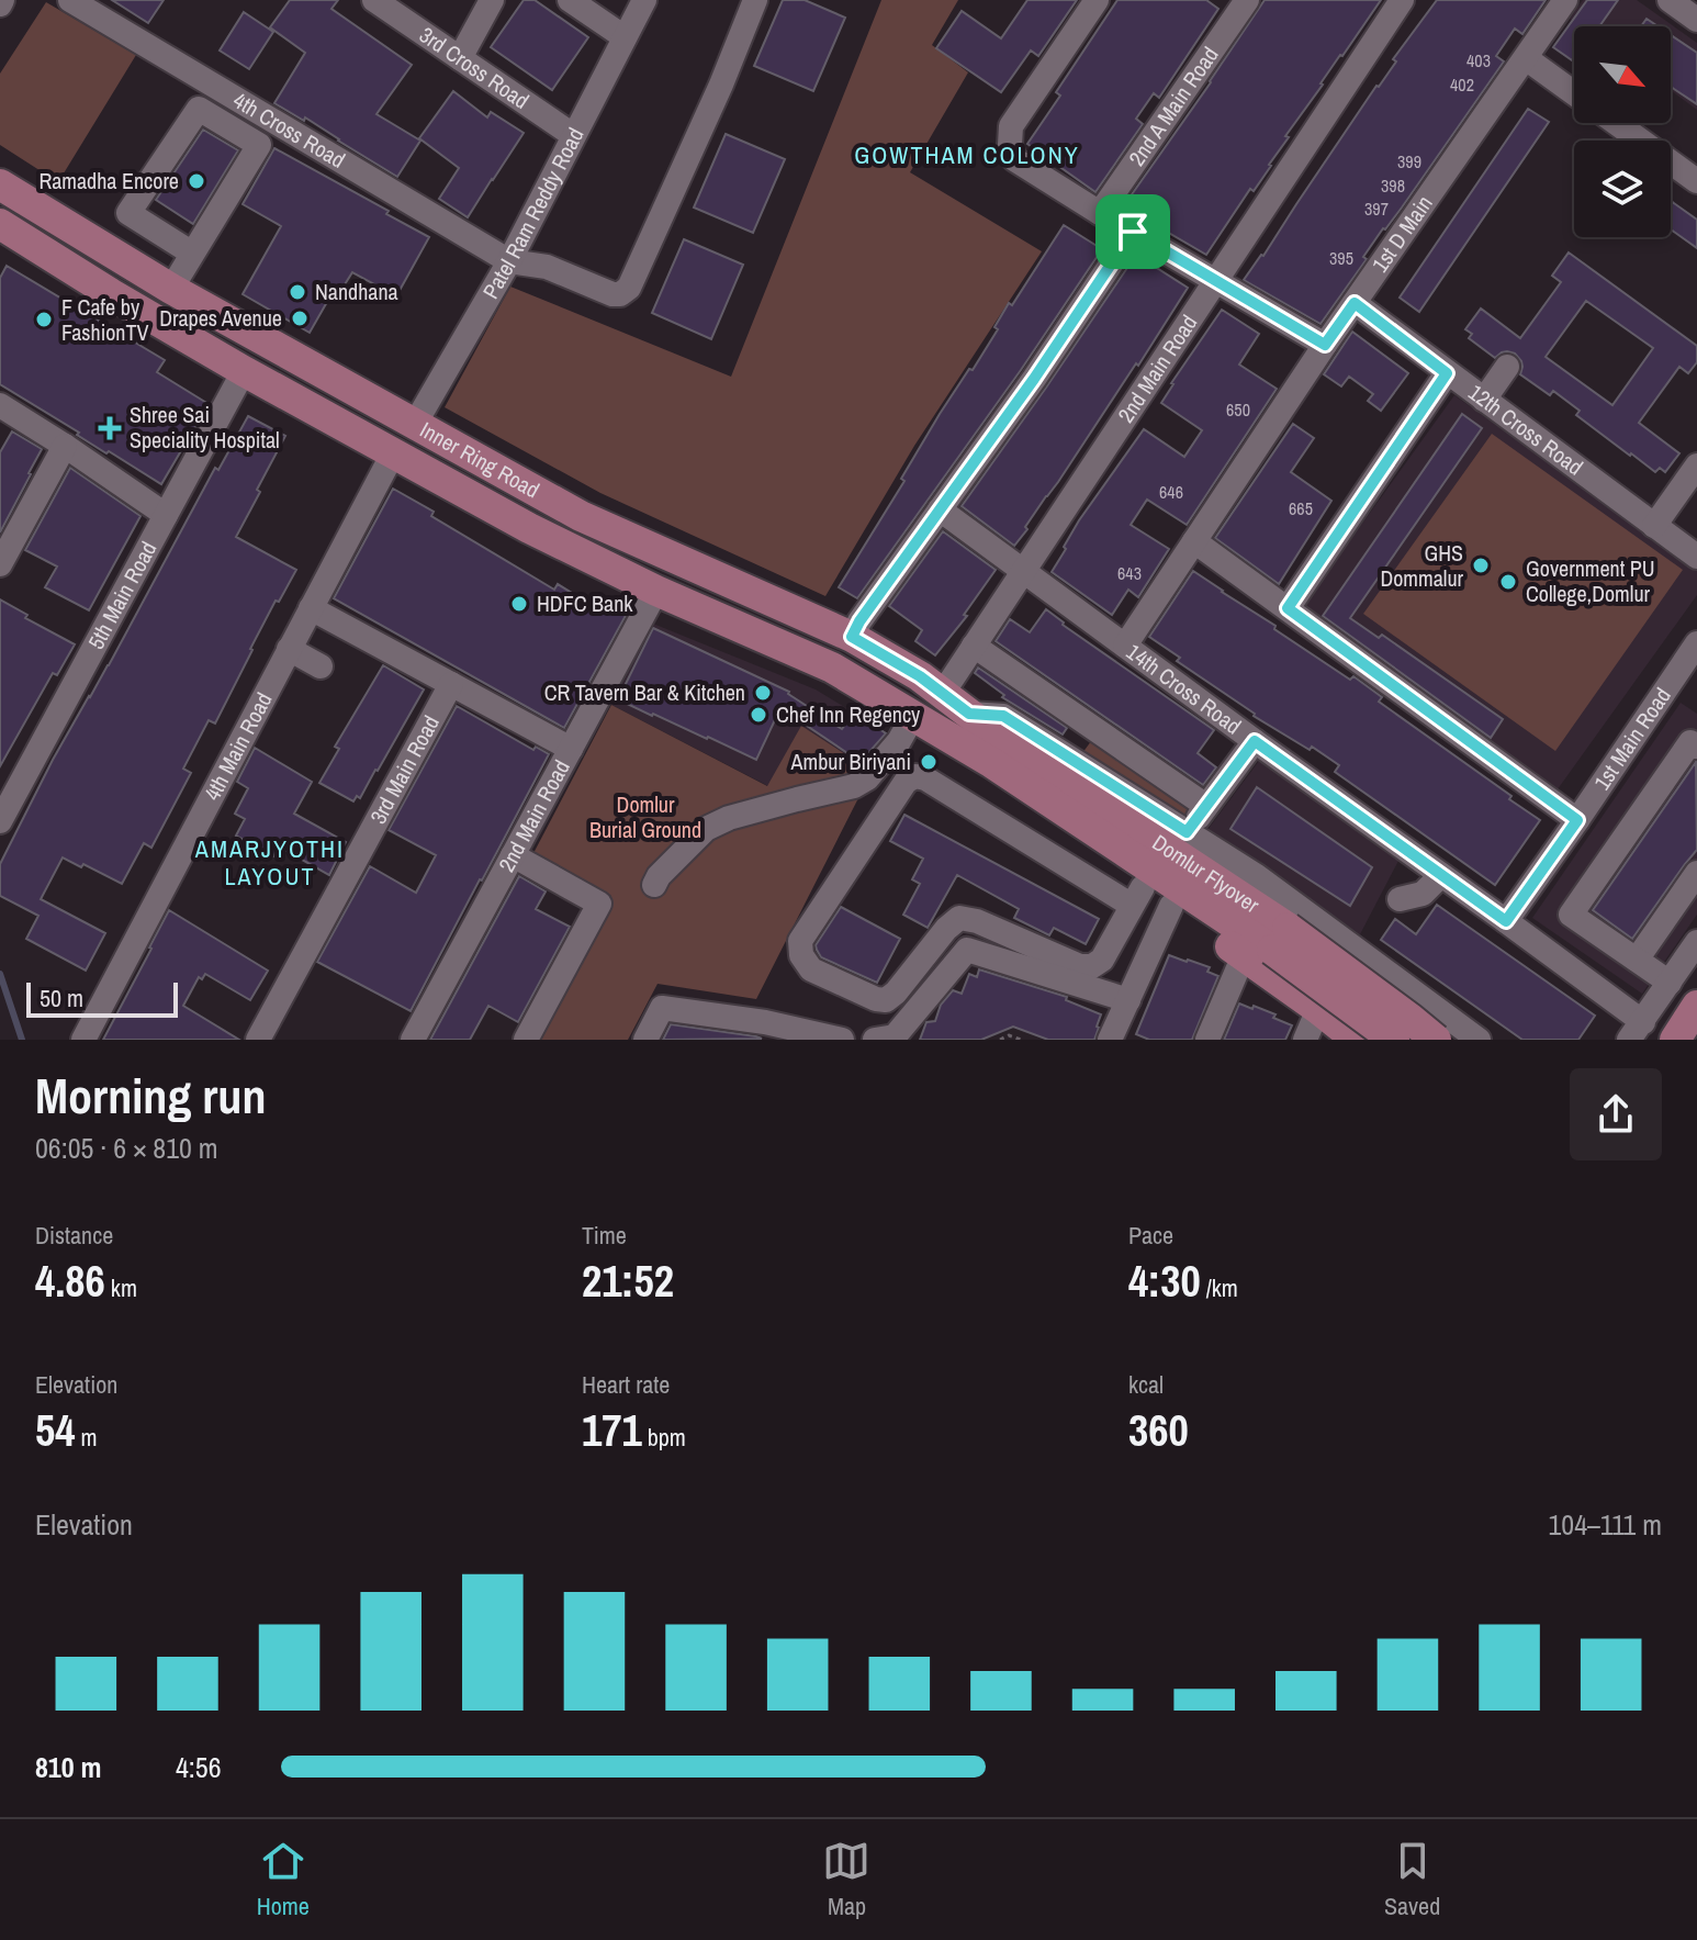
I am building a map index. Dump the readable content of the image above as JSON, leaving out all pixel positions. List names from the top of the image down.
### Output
{
  "streets": {
    "main road": ["Inner Ring Road", "Domlur Flyover"],
    "street": [
      "3rd Cross Road",
      "2nd A Main Road",
      "4th Cross Road",
      "Patel Ram Reddy Road",
      "1st D Main",
      "2nd Main Road",
      "12th Cross Road",
      "5th Main Road",
      "14th Cross Road",
      "1st Main Road",
      "4th Main Road",
      "3rd Main Road"
    ]
  },
  "crossings": [
    ["3rd Cross Road", "Patel Ram Reddy Road"],
    ["4th Cross Road", "Patel Ram Reddy Road"],
    ["Patel Ram Reddy Road", "Inner Ring Road"],
    ["1st D Main", "12th Cross Road"],
    ["1st D Main", "14th Cross Road"],
    ["2nd Main Road", "Inner Ring Road"],
    ["2nd Main Road", "14th Cross Road"],
    ["Inner Ring Road", "5th Main Road"],
    ["Inner Ring Road", "4th Main Road"],
    ["Inner Ring Road", "Domlur Flyover"],
    ["14th Cross Road", "1st Main Road"]
  ],
  "districts": ["GOWTHAM COLONY", "AMARJYOTHI LAYOUT"],
  "parks": ["Domlur Burial Ground"],
  "places": {
    "other": [
      "Ramadha Encore",
      "Nandhana",
      "Drapes Avenue",
      "F Cafe by FashionTV",
      "GHS Dommalur",
      "Government PU College,Domlur",
      "HDFC Bank",
      "CR Tavern Bar & Kitchen",
      "Chef Inn Regency",
      "Ambur Biriyani"
    ],
    "health": ["Shree Sai Speciality Hospital"]
  },
  "house_numbers": [
    "403",
    "402",
    "399",
    "398",
    "397",
    "395",
    "650",
    "646",
    "665",
    "643"
  ],
  "scale_bar": "50 m",
  "north": "bottom right",
  "page": {
    "scale": "50 m",
    "heading": ["Morning run", "06:05 · 6 × 810 m"],
    "stats": [
      ["Distance", "4.86 km"],
      ["Time", "21:52"],
      ["Pace", "4:30 /km"],
      ["Elevation", "54 m"],
      ["Heart rate", "171 bpm"],
      ["kcal", "360"]
    ],
    "chart": ["Elevation", "104–111 m"],
    "list": [
      {
        "name": "810 m",
        "note": "4:56"
      }
    ],
    "tabs": ["Home", "Map", "Saved"]
  }
}
